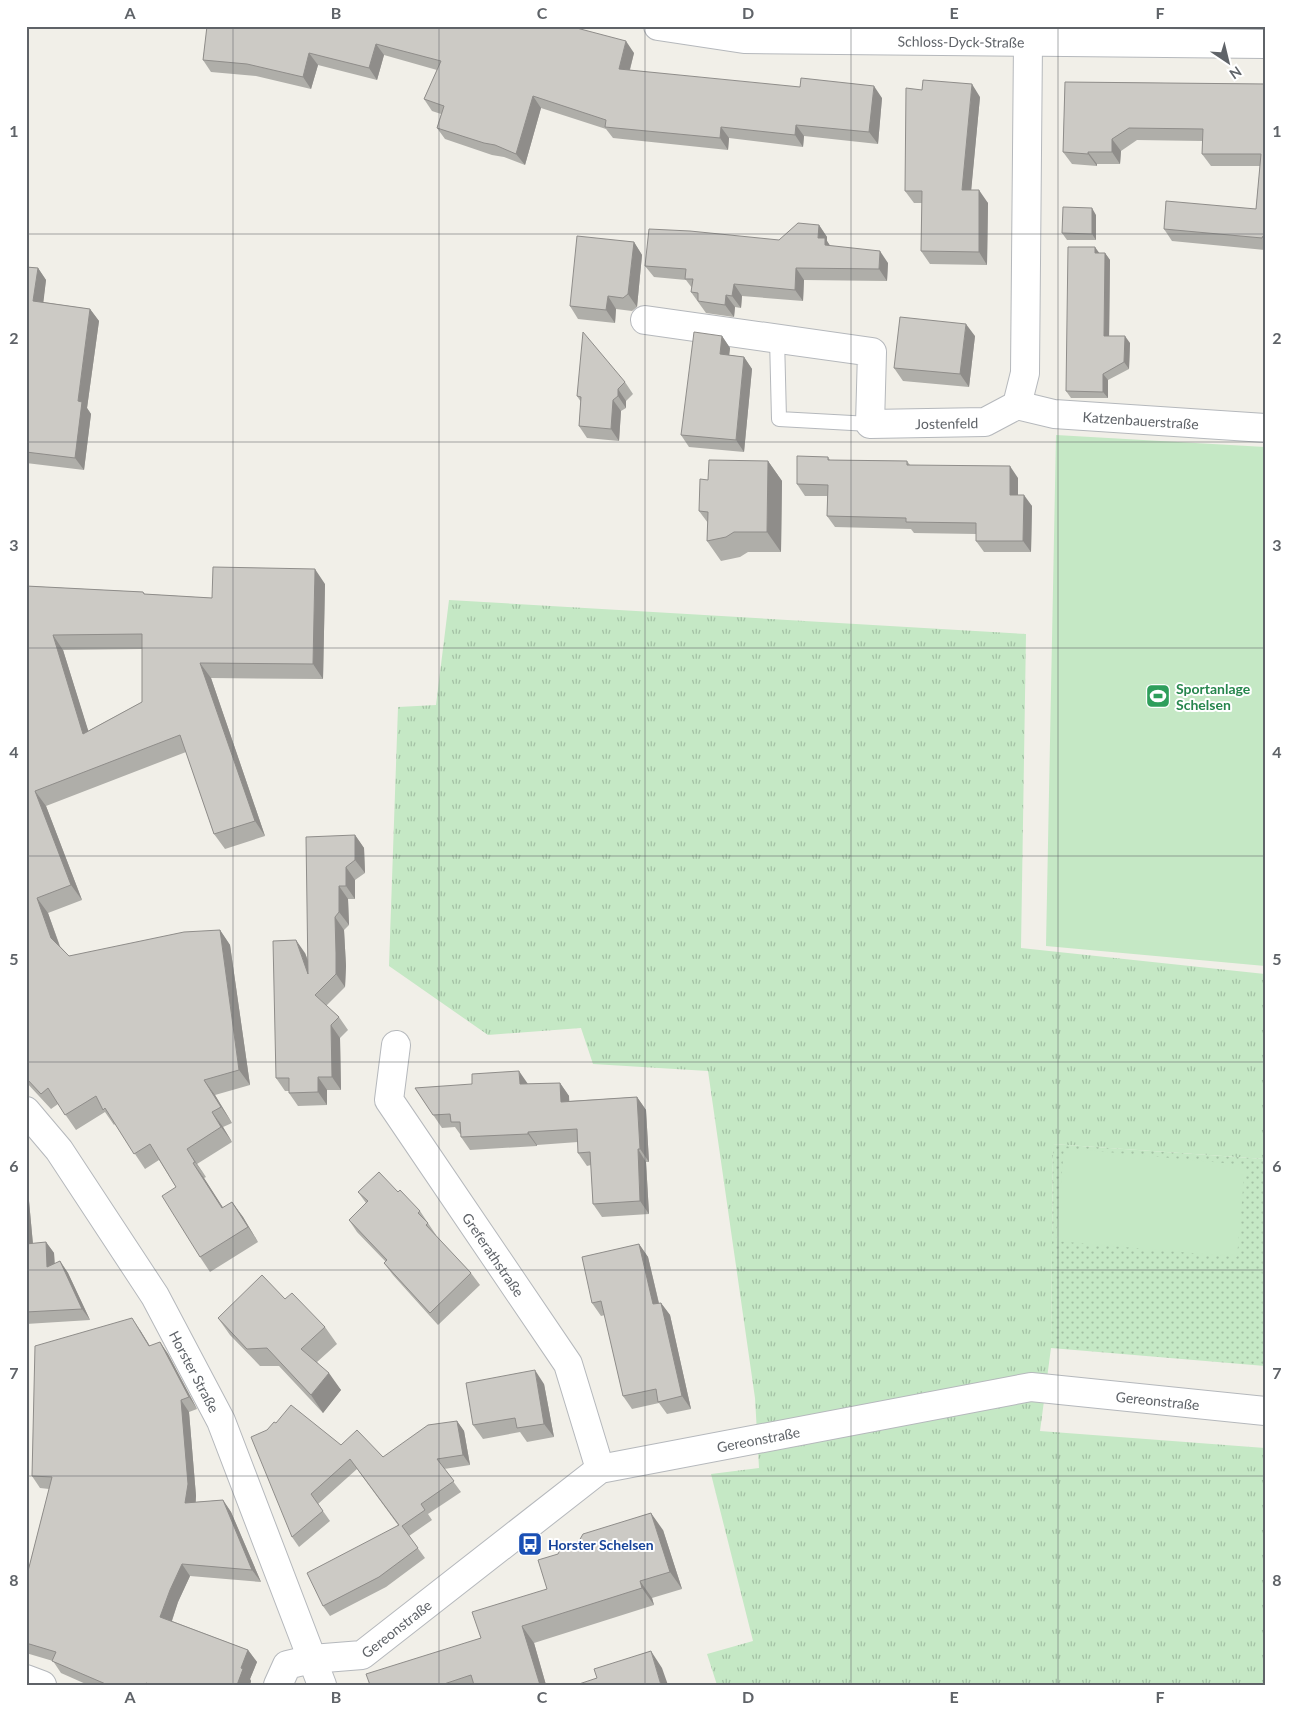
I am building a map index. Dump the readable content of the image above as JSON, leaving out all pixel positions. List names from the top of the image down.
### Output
{
  "streets": {
    "street": [
      "Schloss-Dyck-Straße",
      "Katzenbauerstraße",
      "Jostenfeld",
      "Greferathstraße",
      "Horster Straße",
      "Gereonstraße"
    ]
  },
  "crossings": [
    ["Katzenbauerstraße", "Jostenfeld"],
    ["Greferathstraße", "Gereonstraße"],
    ["Horster Straße", "Gereonstraße"]
  ],
  "places": {
    "sports": ["Sportanlage Schelsen"],
    "bus stop": ["Horster Schelsen"]
  },
  "north": "bottom right",
  "grid": {
    "columns": [
      "A",
      "B",
      "C",
      "D",
      "E",
      "F"
    ],
    "rows": [
      "1",
      "2",
      "3",
      "4",
      "5",
      "6",
      "7",
      "8"
    ]
  }
}
